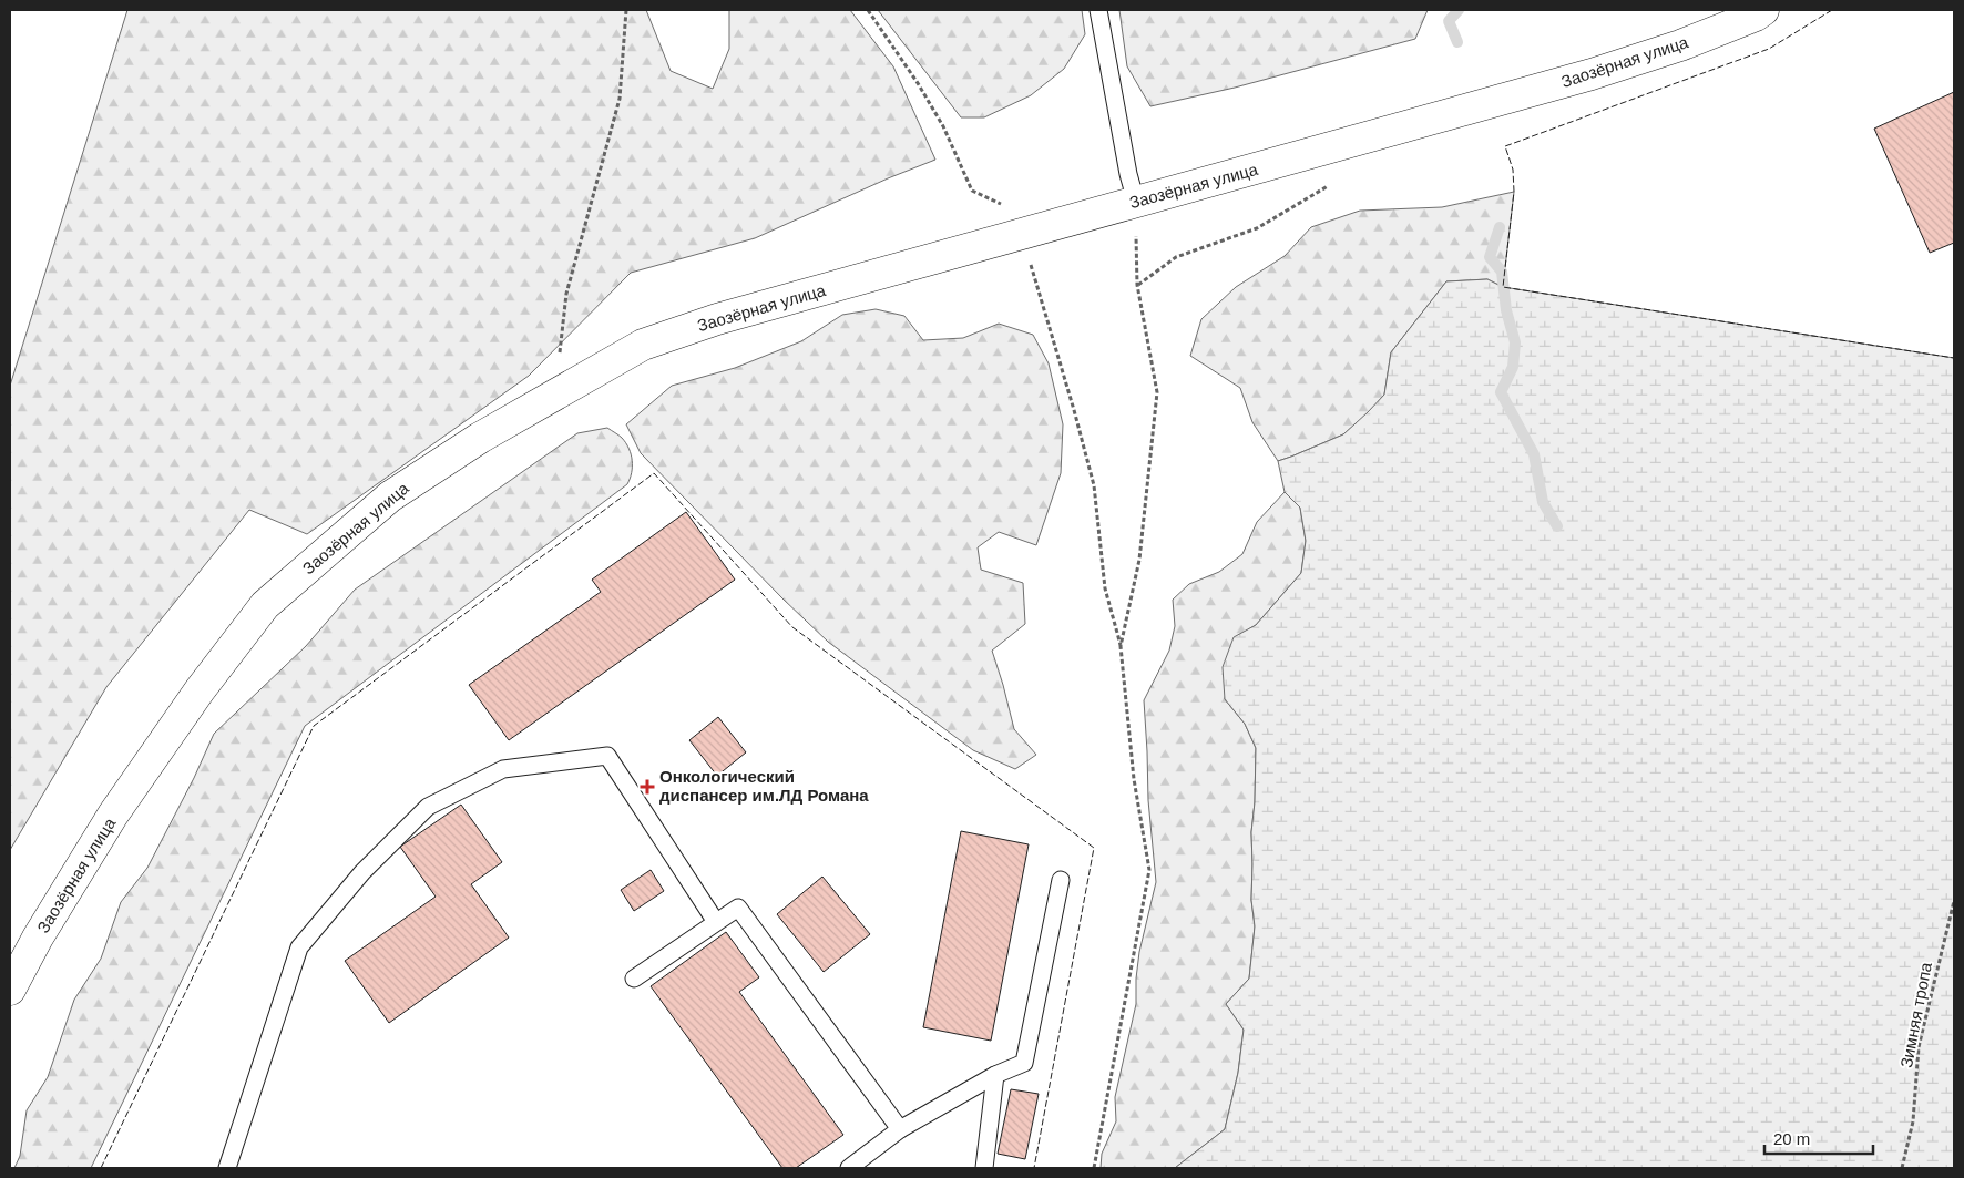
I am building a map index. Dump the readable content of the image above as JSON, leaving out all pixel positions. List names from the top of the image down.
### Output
{
  "streets": {
    "street": ["Заозёрная улица"],
    "path": ["Зимняя тропа"]
  },
  "places": {
    "health": ["Онкологический диспансер им.ЛД Романа"]
  },
  "scale_bar": "20 m"
}
